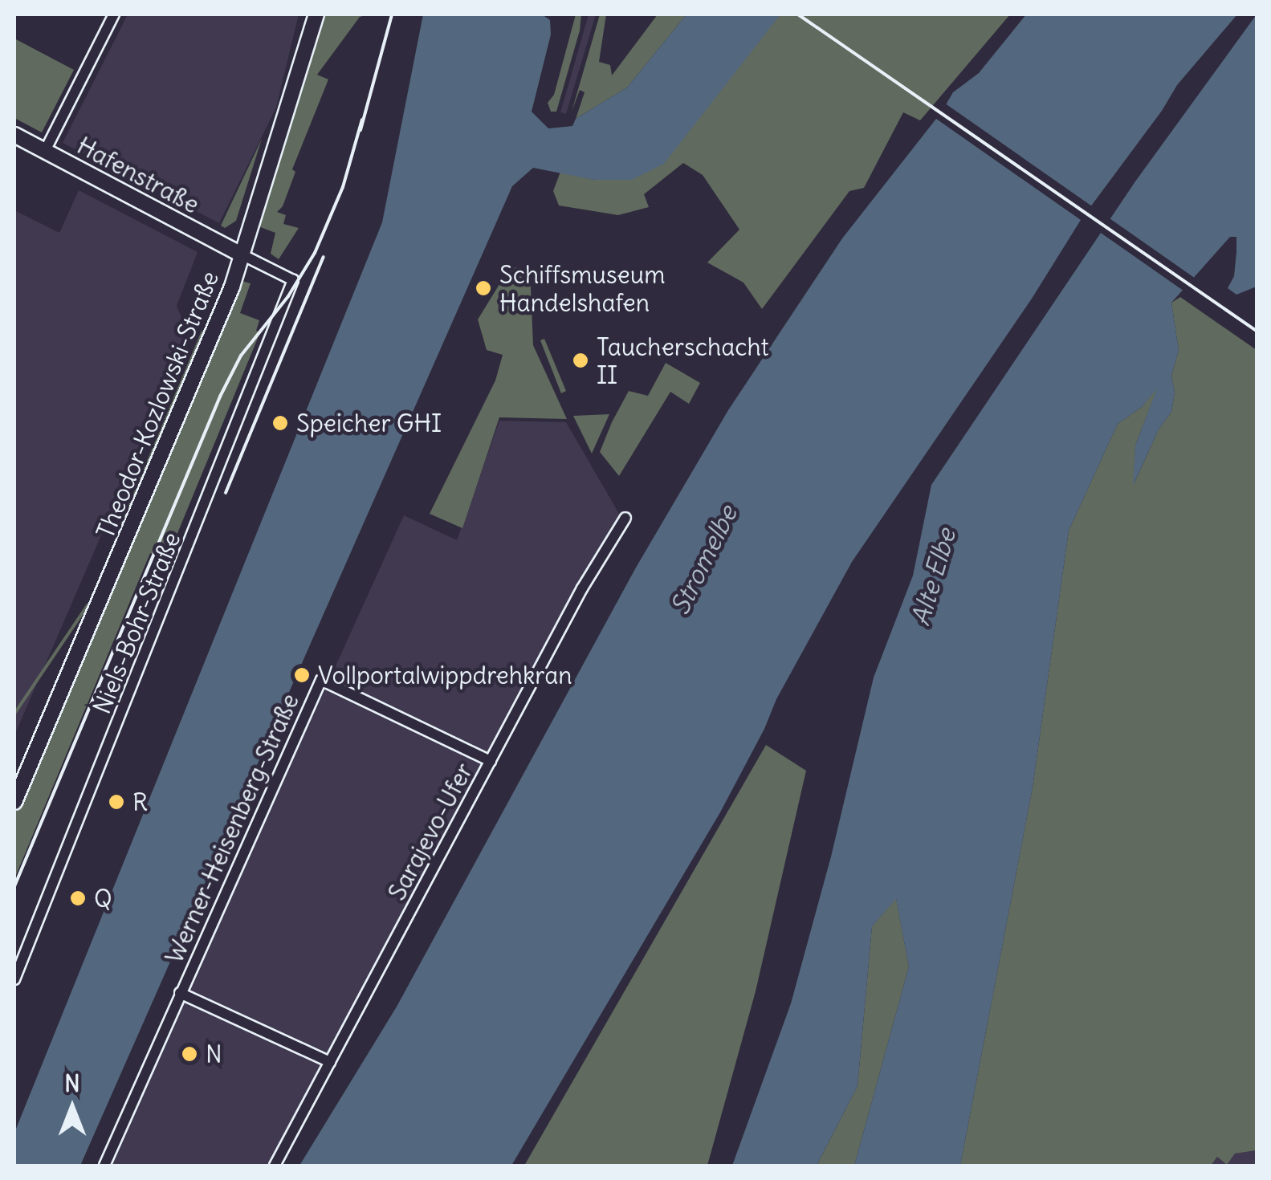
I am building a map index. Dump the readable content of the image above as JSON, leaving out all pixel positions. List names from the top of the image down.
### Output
{
  "streets": {
    "main road": ["Hafenstraße", "Theodor-Kozlowski-Straße"],
    "street": ["Niels-Bohr-Straße", "Werner-Heisenberg-Straße", "Sarajevo-Ufer"]
  },
  "crossings": [
    ["Hafenstraße", "Theodor-Kozlowski-Straße"],
    ["Hafenstraße", "Niels-Bohr-Straße"],
    ["Theodor-Kozlowski-Straße", "Niels-Bohr-Straße"],
    ["Werner-Heisenberg-Straße", "Sarajevo-Ufer"]
  ],
  "water": ["Stromelbe", "Alte Elbe"],
  "places": [
    "Schiffsmuseum Handelshafen",
    "Taucherschacht II",
    "Speicher GHI",
    "Vollportalwippdrehkran",
    "R",
    "Q",
    "N"
  ],
  "north": "top"
}
